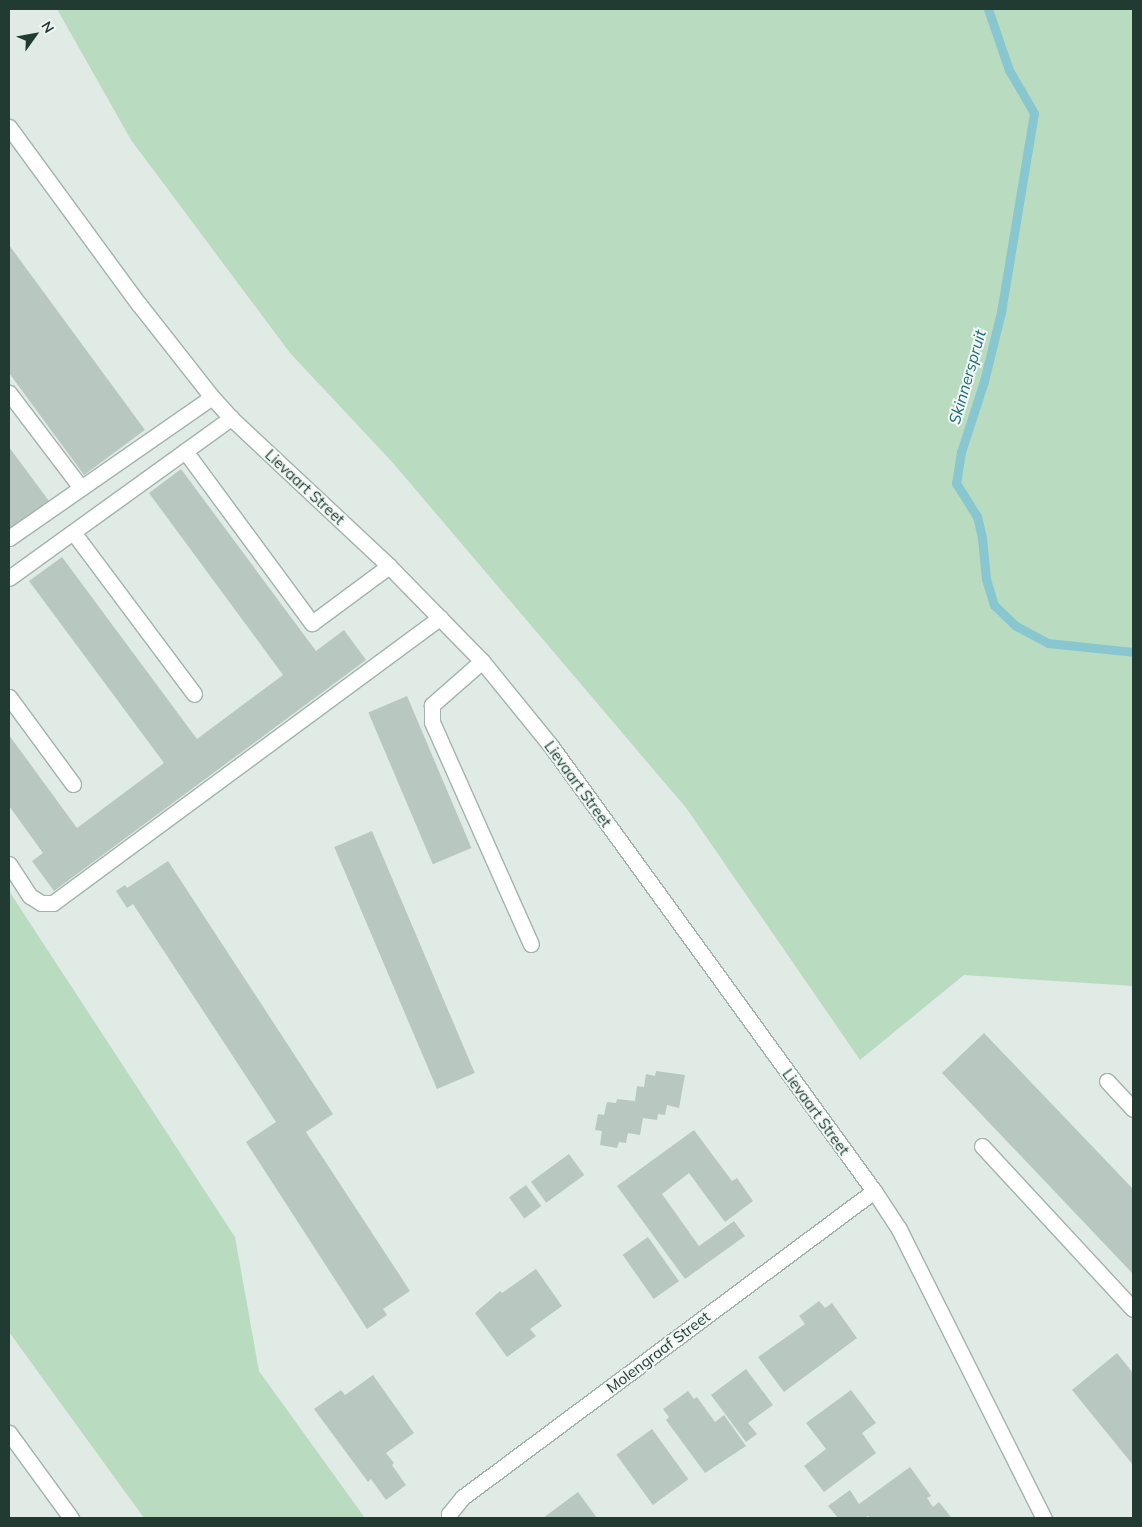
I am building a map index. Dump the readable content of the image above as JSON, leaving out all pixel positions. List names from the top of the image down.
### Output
{
  "streets": {
    "street": ["Lievaart Street", "Molengraaf Street"]
  },
  "crossings": [
    ["Lievaart Street", "Molengraaf Street"]
  ],
  "water": ["Skinnerspruit"],
  "north": "top right"
}
